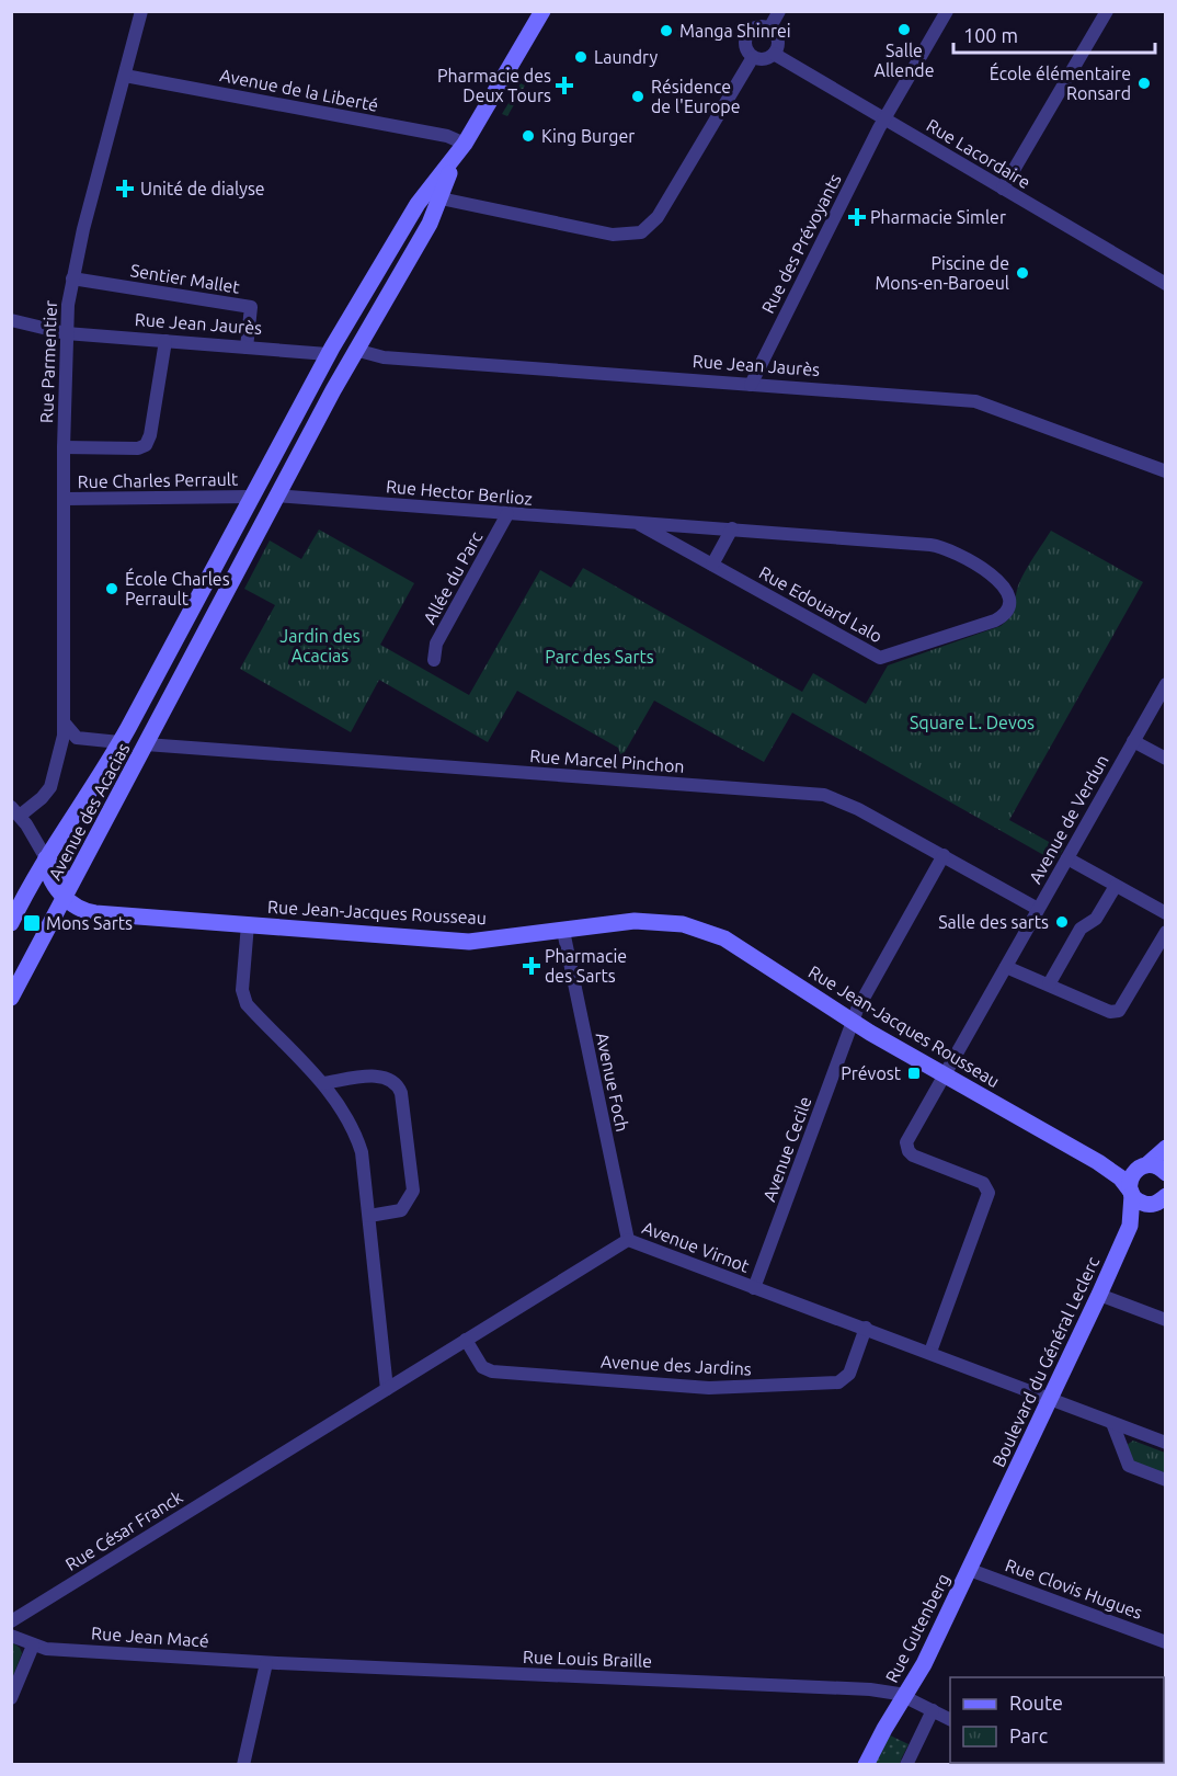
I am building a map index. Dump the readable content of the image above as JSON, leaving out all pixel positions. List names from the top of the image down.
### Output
{
  "streets": {
    "main road": [
      "Rue Jean Jaurès",
      "Avenue des Acacias",
      "Rue Jean-Jacques Rousseau",
      "Boulevard du Général Leclerc",
      "Rue Gutenberg"
    ],
    "street": [
      "Avenue de la Liberté",
      "Rue Lacordaire",
      "Rue des Prévoyants",
      "Sentier Mallet",
      "Rue Parmentier",
      "Rue Charles Perrault",
      "Rue Hector Berlioz",
      "Allée du Parc",
      "Rue Edouard Lalo",
      "Rue Marcel Pinchon",
      "Avenue de Verdun",
      "Avenue Foch",
      "Avenue Cecile",
      "Avenue Virnot",
      "Avenue des Jardins",
      "Rue César Franck",
      "Rue Clovis Hugues",
      "Rue Jean Macé",
      "Rue Louis Braille"
    ]
  },
  "crossings": [
    ["Avenue de la Liberté", "Rue Parmentier"],
    ["Avenue de la Liberté", "Avenue des Acacias"],
    ["Rue Lacordaire", "Rue des Prévoyants"],
    ["Rue des Prévoyants", "Rue Jean Jaurès"],
    ["Sentier Mallet", "Rue Jean Jaurès"],
    ["Sentier Mallet", "Rue Parmentier"],
    ["Rue Jean Jaurès", "Rue Parmentier"],
    ["Rue Jean Jaurès", "Avenue des Acacias"],
    ["Rue Parmentier", "Rue Charles Perrault"],
    ["Rue Charles Perrault", "Avenue des Acacias"],
    ["Rue Hector Berlioz", "Allée du Parc"],
    ["Rue Hector Berlioz", "Rue Edouard Lalo"],
    ["Rue Hector Berlioz", "Avenue des Acacias"],
    ["Rue Marcel Pinchon", "Avenue des Acacias"],
    ["Rue Marcel Pinchon", "Avenue de Verdun"],
    ["Rue Marcel Pinchon", "Avenue Cecile"],
    ["Avenue des Acacias", "Rue Jean-Jacques Rousseau"],
    ["Avenue de Verdun", "Rue Jean-Jacques Rousseau"],
    ["Avenue de Verdun", "Avenue Virnot"],
    ["Rue Jean-Jacques Rousseau", "Avenue Foch"],
    ["Rue Jean-Jacques Rousseau", "Avenue Cecile"],
    ["Rue Jean-Jacques Rousseau", "Boulevard du Général Leclerc"],
    ["Avenue Foch", "Avenue Virnot"],
    ["Avenue Cecile", "Avenue Virnot"],
    ["Avenue Virnot", "Boulevard du Général Leclerc"],
    ["Avenue Virnot", "Avenue des Jardins"],
    ["Avenue Virnot", "Rue César Franck"],
    ["Boulevard du Général Leclerc", "Rue Gutenberg"],
    ["Rue Clovis Hugues", "Rue Gutenberg"],
    ["Rue Gutenberg", "Rue Louis Braille"],
    ["Rue Jean Macé", "Rue Louis Braille"]
  ],
  "parks": ["Jardin des Acacias", "Parc des Sarts", "Square L. Devos"],
  "places": {
    "other": [
      "Salle Allende",
      "Manga Shinrei",
      "Laundry",
      "École élémentaire Ronsard",
      "Résidence de l'Europe",
      "King Burger",
      "Piscine de Mons-en-Baroeul",
      "École Charles Perrault",
      "Salle des sarts"
    ],
    "health": [
      "Pharmacie des Deux Tours",
      "Unité de dialyse",
      "Pharmacie Simler",
      "Pharmacie des Sarts"
    ],
    "transit": ["Mons Sarts", "Prévost"]
  },
  "legend": ["Route", "Parc"],
  "scale_bar": "100 m"
}
